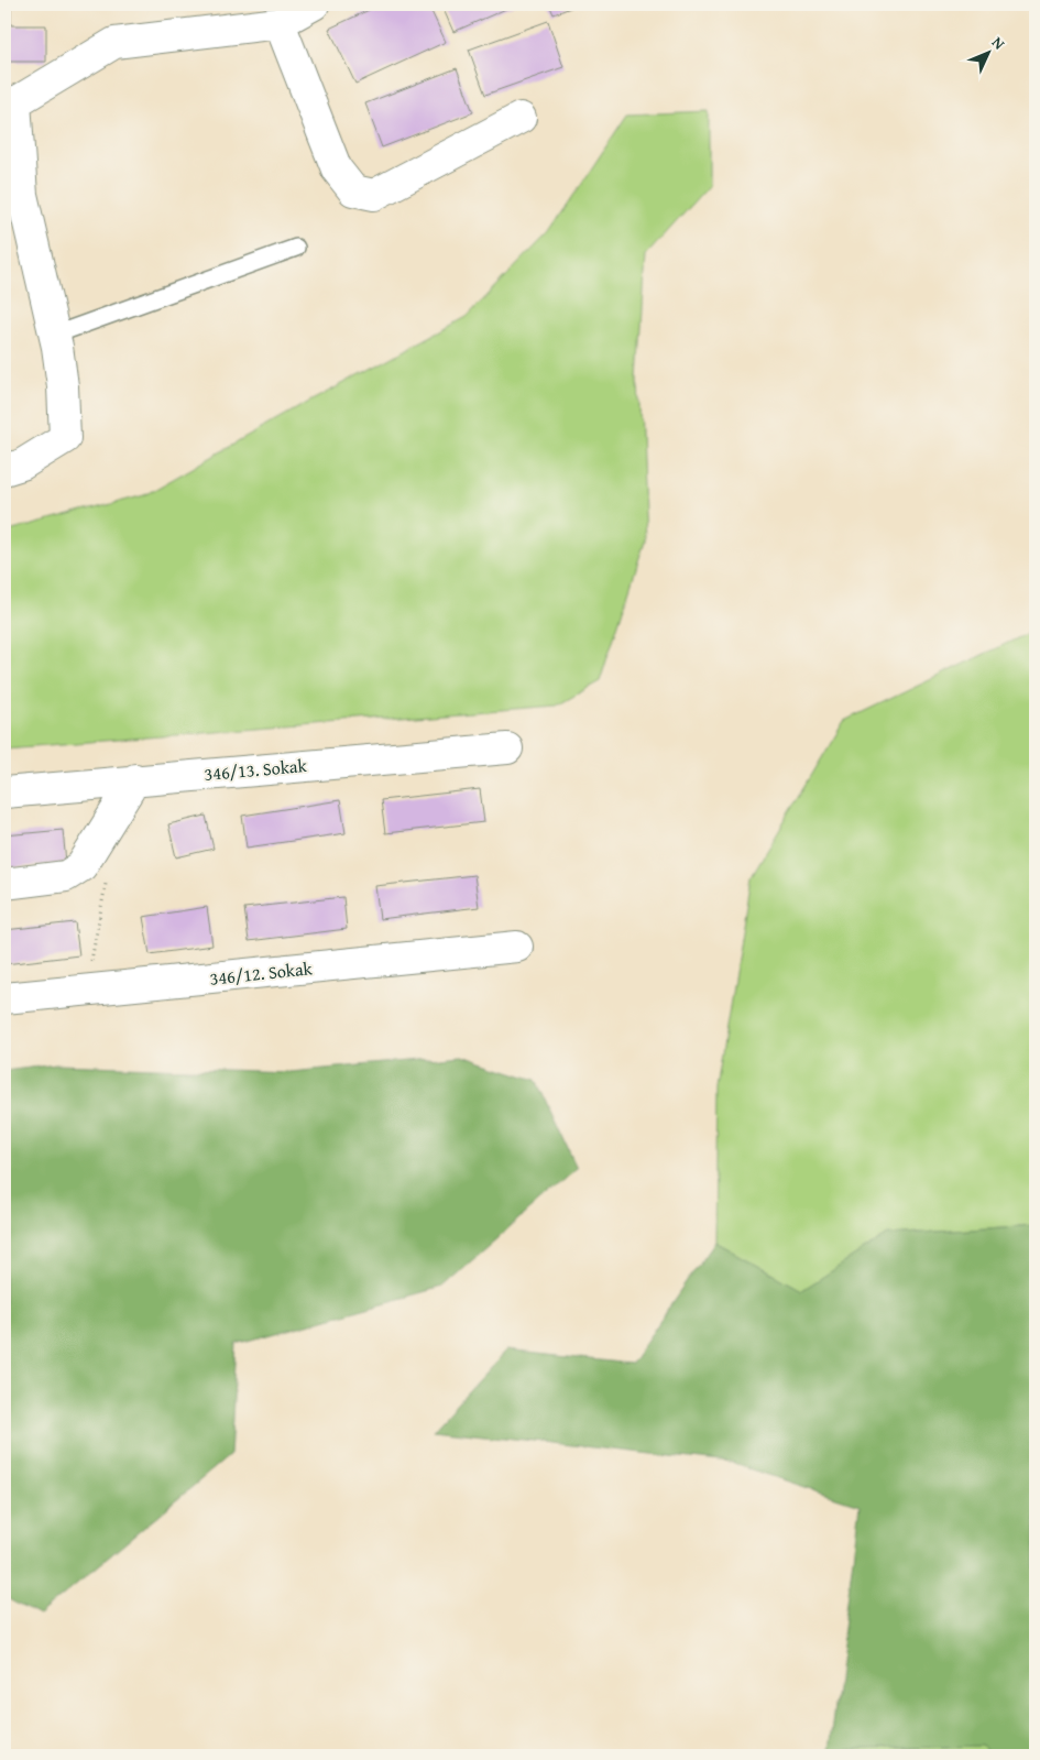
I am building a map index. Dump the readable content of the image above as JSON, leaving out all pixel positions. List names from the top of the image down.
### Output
{
  "streets": {
    "street": ["346/13. Sokak", "346/12. Sokak"]
  },
  "north": "top right"
}
